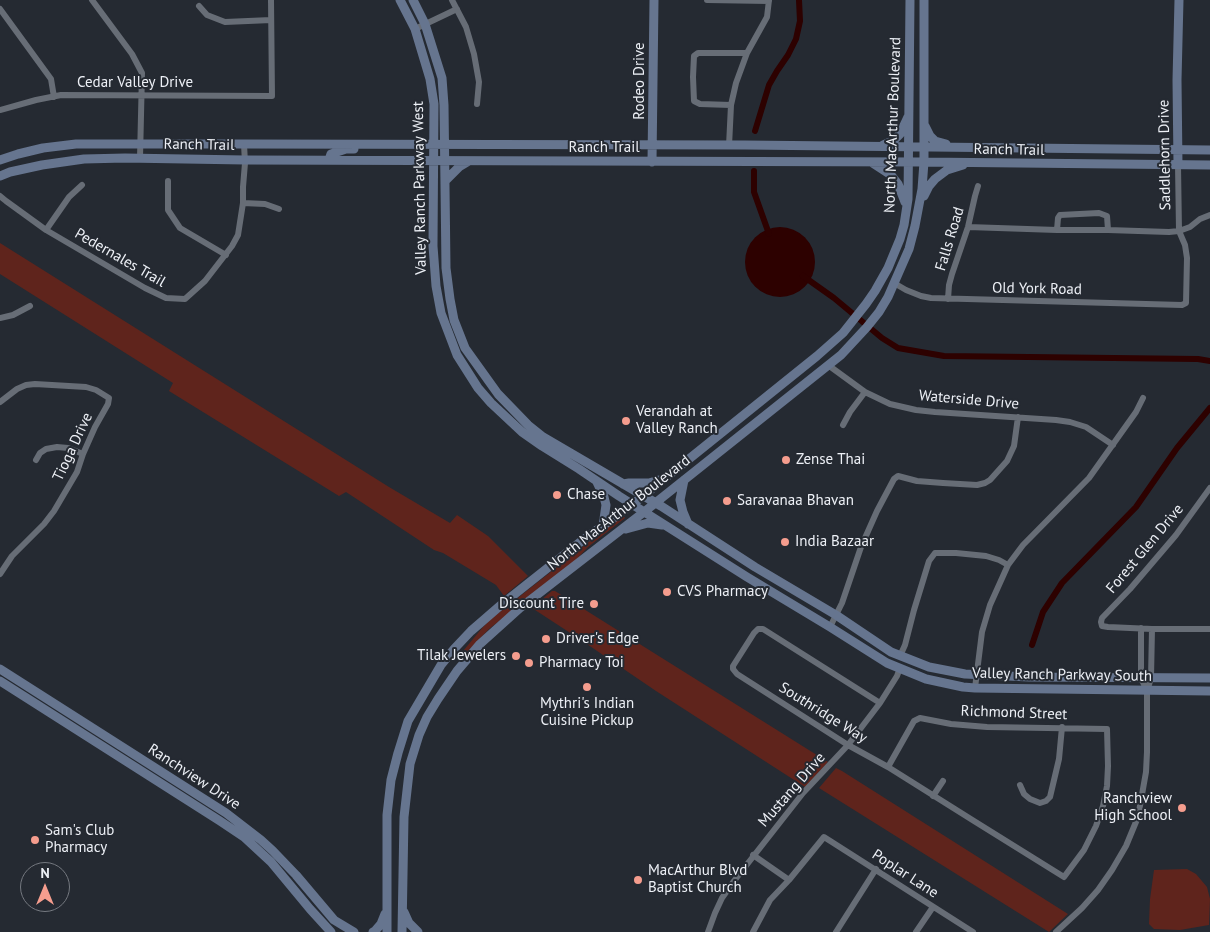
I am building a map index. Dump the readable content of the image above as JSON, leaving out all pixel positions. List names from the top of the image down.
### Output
{
  "streets": {
    "main road": [
      "Rodeo Drive",
      "North MacArthur Boulevard",
      "Ranch Trail",
      "Saddlehorn Drive",
      "Valley Ranch Parkway West",
      "Valley Ranch Parkway South",
      "Ranchview Drive"
    ],
    "street": [
      "Cedar Valley Drive",
      "Falls Road",
      "Pedernales Trail",
      "Old York Road",
      "Waterside Drive",
      "Tioga Drive",
      "Forest Glen Drive",
      "Southridge Way",
      "Richmond Street",
      "Mustang Drive",
      "Poplar Lane"
    ]
  },
  "crossings": [
    ["Rodeo Drive", "Ranch Trail"],
    ["North MacArthur Boulevard", "Ranch Trail"],
    ["North MacArthur Boulevard", "Valley Ranch Parkway West"],
    ["North MacArthur Boulevard", "Old York Road"],
    ["North MacArthur Boulevard", "Waterside Drive"],
    ["North MacArthur Boulevard", "Valley Ranch Parkway South"],
    ["Ranch Trail", "Saddlehorn Drive"],
    ["Ranch Trail", "Valley Ranch Parkway West"],
    ["Ranch Trail", "Pedernales Trail"],
    ["Saddlehorn Drive", "Old York Road"],
    ["Valley Ranch Parkway West", "Valley Ranch Parkway South"],
    ["Falls Road", "Old York Road"],
    ["Valley Ranch Parkway South", "Mustang Drive"],
    ["Southridge Way", "Richmond Street"],
    ["Southridge Way", "Mustang Drive"]
  ],
  "places": [
    "Verandah at Valley Ranch",
    "Zense Thai",
    "Chase",
    "Saravanaa Bhavan",
    "India Bazaar",
    "CVS Pharmacy",
    "Discount Tire",
    "Driver's Edge",
    "Tilak Jewelers",
    "Pharmacy Toi",
    "Mythri's Indian Cuisine Pickup",
    "Ranchview High School",
    "Sam's Club Pharmacy",
    "MacArthur Blvd Baptist Church"
  ],
  "north": "top"
}
